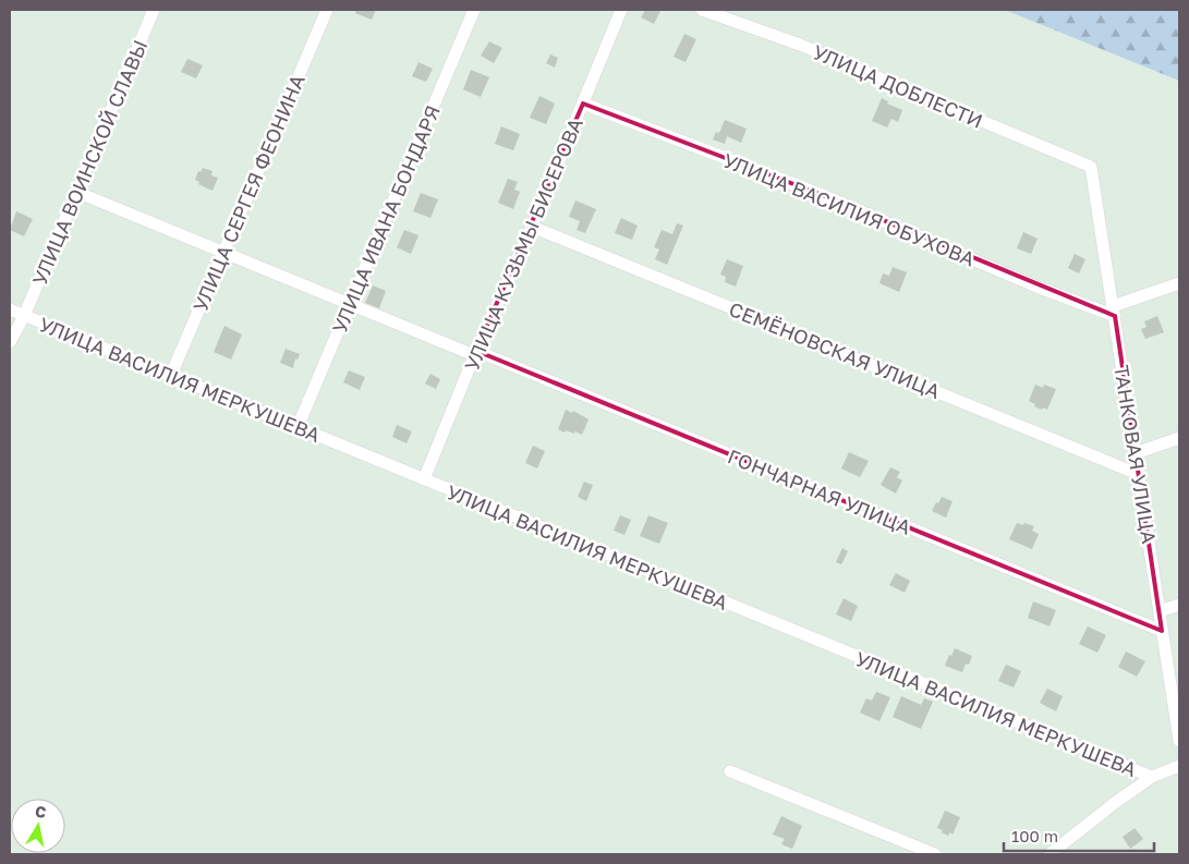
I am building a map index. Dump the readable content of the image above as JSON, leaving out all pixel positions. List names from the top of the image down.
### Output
{
  "streets": {
    "street": [
      "УЛИЦА ДОБЛЕСТИ",
      "УЛИЦА ВОИНСКОЙ СЛАВЫ",
      "УЛИЦА СЕРГЕЯ ФЕОНИНА",
      "УЛИЦА ВАСИЛИЯ ОБУХОВА",
      "УЛИЦА ИВАНА БОНДАРЯ",
      "УЛИЦА КУЗЬМЫ БИСЕРОВА",
      "СЕМЁНОВСКАЯ УЛИЦА",
      "УЛИЦА ВАСИЛИЯ МЕРКУШЕВА",
      "ТАНКОВАЯ УЛИЦА",
      "ГОНЧАРНАЯ УЛИЦА"
    ]
  },
  "crossings": [
    ["УЛИЦА ДОБЛЕСТИ", "ТАНКОВАЯ УЛИЦА"],
    ["УЛИЦА ВОИНСКОЙ СЛАВЫ", "УЛИЦА ВАСИЛИЯ МЕРКУШЕВА"],
    ["УЛИЦА ВОИНСКОЙ СЛАВЫ", "ГОНЧАРНАЯ УЛИЦА"],
    ["УЛИЦА СЕРГЕЯ ФЕОНИНА", "УЛИЦА ВАСИЛИЯ МЕРКУШЕВА"],
    ["УЛИЦА СЕРГЕЯ ФЕОНИНА", "ГОНЧАРНАЯ УЛИЦА"],
    ["УЛИЦА ВАСИЛИЯ ОБУХОВА", "УЛИЦА КУЗЬМЫ БИСЕРОВА"],
    ["УЛИЦА ВАСИЛИЯ ОБУХОВА", "ТАНКОВАЯ УЛИЦА"],
    ["УЛИЦА ИВАНА БОНДАРЯ", "УЛИЦА ВАСИЛИЯ МЕРКУШЕВА"],
    ["УЛИЦА ИВАНА БОНДАРЯ", "ГОНЧАРНАЯ УЛИЦА"],
    ["УЛИЦА КУЗЬМЫ БИСЕРОВА", "СЕМЁНОВСКАЯ УЛИЦА"],
    ["УЛИЦА КУЗЬМЫ БИСЕРОВА", "УЛИЦА ВАСИЛИЯ МЕРКУШЕВА"],
    ["УЛИЦА КУЗЬМЫ БИСЕРОВА", "ГОНЧАРНАЯ УЛИЦА"],
    ["СЕМЁНОВСКАЯ УЛИЦА", "ТАНКОВАЯ УЛИЦА"],
    ["ТАНКОВАЯ УЛИЦА", "ГОНЧАРНАЯ УЛИЦА"]
  ],
  "scale_bar": "100 m",
  "north": "top"
}
